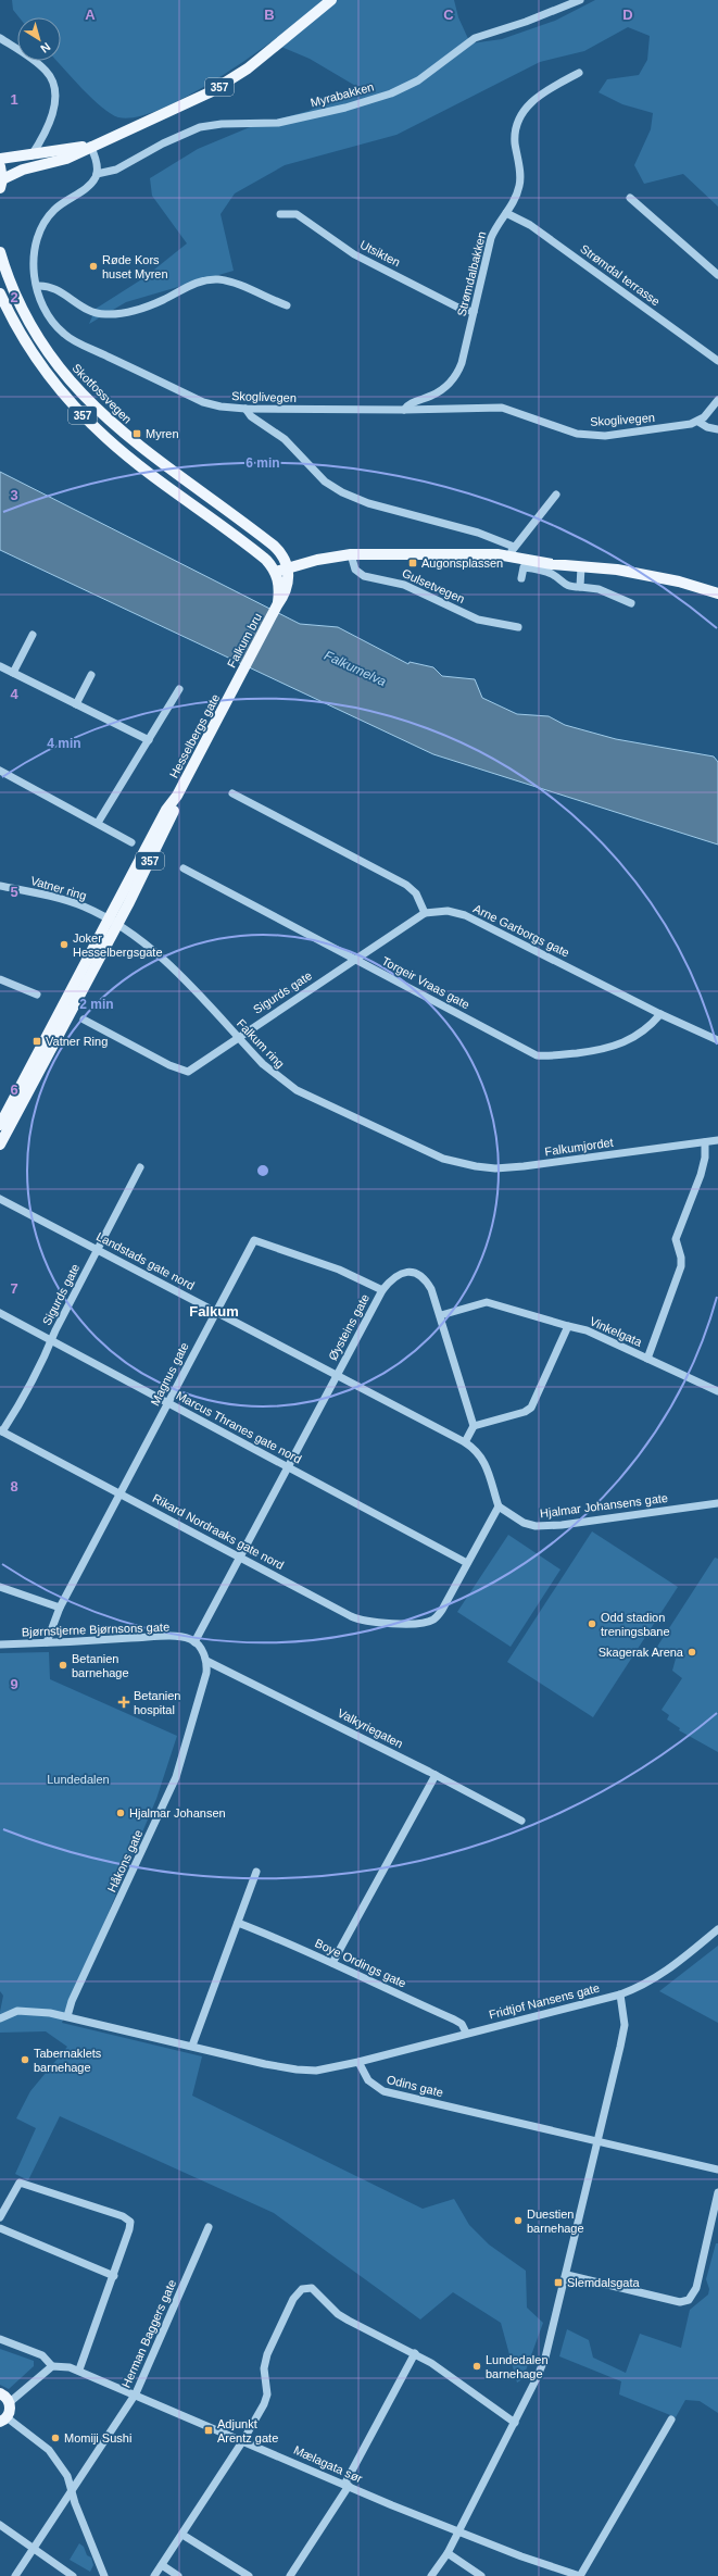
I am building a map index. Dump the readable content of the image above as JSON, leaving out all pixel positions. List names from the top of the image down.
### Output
{
  "streets": {
    "main road": [
      "357",
      "Skotfossvegen",
      "Gulsetvegen",
      "Falkum bru",
      "Hesselbergs gate"
    ],
    "street": [
      "Myrabakken",
      "Utsikten",
      "Strømdalbakken",
      "Strømdal terrasse",
      "Skoglivegen",
      "Vatner ring",
      "Arne Garborgs gate",
      "Torgeir Vraas gate",
      "Sigurds gate",
      "Falkum ring",
      "Falkumjordet",
      "Landstads gate nord",
      "Øysteins gate",
      "Vinkelgata",
      "Magnus gate",
      "Marcus Thranes gate nord",
      "Hjalmar Johansens gate",
      "Rikard Nordraaks gate nord",
      "Bjørnstjerne Bjørnsons gate",
      "Valkyriegaten",
      "Håkons gate",
      "Boye Ordings gate",
      "Fridtjof Nansens gate",
      "Odins gate",
      "Herman Baggers gate",
      "Mælagata sør"
    ]
  },
  "crossings": [
    ["357", "Skotfossvegen"],
    ["357", "Gulsetvegen"],
    ["357", "Falkum bru"],
    ["Myrabakken", "Skoglivegen"],
    ["Utsikten", "Strømdalbakken"],
    ["Strømdalbakken", "Strømdal terrasse"],
    ["Strømdalbakken", "Skoglivegen"],
    ["Skotfossvegen", "Gulsetvegen"],
    ["Falkum bru", "Hesselbergs gate"],
    ["Hesselbergs gate", "Vatner ring"],
    ["Hesselbergs gate", "Falkum ring"],
    ["Vatner ring", "Falkum ring"],
    ["Arne Garborgs gate", "Torgeir Vraas gate"],
    ["Arne Garborgs gate", "Sigurds gate"],
    ["Torgeir Vraas gate", "Sigurds gate"],
    ["Sigurds gate", "Falkum ring"],
    ["Sigurds gate", "Landstads gate nord"],
    ["Sigurds gate", "Marcus Thranes gate nord"],
    ["Sigurds gate", "Rikard Nordraaks gate nord"],
    ["Falkum ring", "Falkumjordet"],
    ["Landstads gate nord", "Øysteins gate"],
    ["Landstads gate nord", "Magnus gate"],
    ["Øysteins gate", "Vinkelgata"],
    ["Øysteins gate", "Magnus gate"],
    ["Øysteins gate", "Marcus Thranes gate nord"],
    ["Øysteins gate", "Rikard Nordraaks gate nord"],
    ["Øysteins gate", "Bjørnstjerne Bjørnsons gate"],
    ["Magnus gate", "Marcus Thranes gate nord"],
    ["Magnus gate", "Rikard Nordraaks gate nord"],
    ["Magnus gate", "Bjørnstjerne Bjørnsons gate"],
    ["Marcus Thranes gate nord", "Rikard Nordraaks gate nord"],
    ["Valkyriegaten", "Håkons gate"],
    ["Boye Ordings gate", "Fridtjof Nansens gate"],
    ["Fridtjof Nansens gate", "Odins gate"],
    ["Herman Baggers gate", "Mælagata sør"]
  ],
  "districts": ["Falkum"],
  "water": ["Falkumelva"],
  "parks": ["Lundedalen"],
  "places": {
    "other": [
      "Røde Kors huset Myren",
      "Joker Hesselbergsgate",
      "Odd stadion treningsbane",
      "Skagerak Arena",
      "Betanien barnehage",
      "Hjalmar Johansen",
      "Tabernaklets barnehage",
      "Duestien barnehage",
      "Lundedalen barnehage",
      "Momiji Sushi"
    ],
    "transit": [
      "Myren",
      "Augonsplassen",
      "Vatner Ring",
      "Slemdalsgata",
      "Adjunkt Arentz gate"
    ],
    "health": ["Betanien hospital"]
  },
  "north": "bottom right",
  "grid": {
    "columns": [
      "A",
      "B",
      "C",
      "D"
    ],
    "rows": [
      "1",
      "2",
      "3",
      "4",
      "5",
      "6",
      "7",
      "8",
      "9"
    ]
  },
  "rings": ["6 min", "4 min", "2 min"]
}
